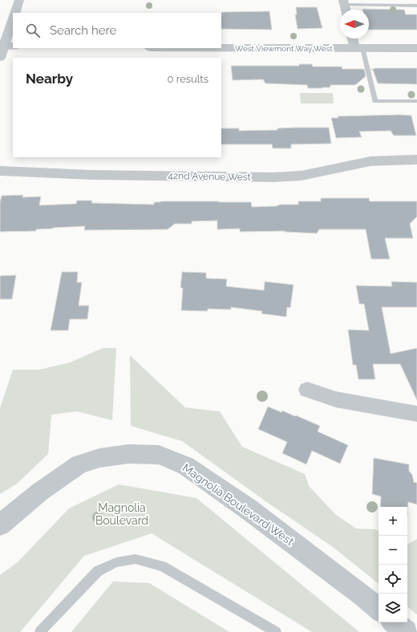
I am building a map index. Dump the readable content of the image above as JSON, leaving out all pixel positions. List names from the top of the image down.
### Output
{
  "streets": {
    "street": ["West Viewmont Way West", "42nd Avenue West", "Magnolia Boulevard West"]
  },
  "parks": ["Magnolia Boulevard"],
  "north": "left",
  "page": {
    "search": "Search here",
    "heading": ["Nearby", "0 results"],
    "map_buttons": ["+", "−"]
  }
}
